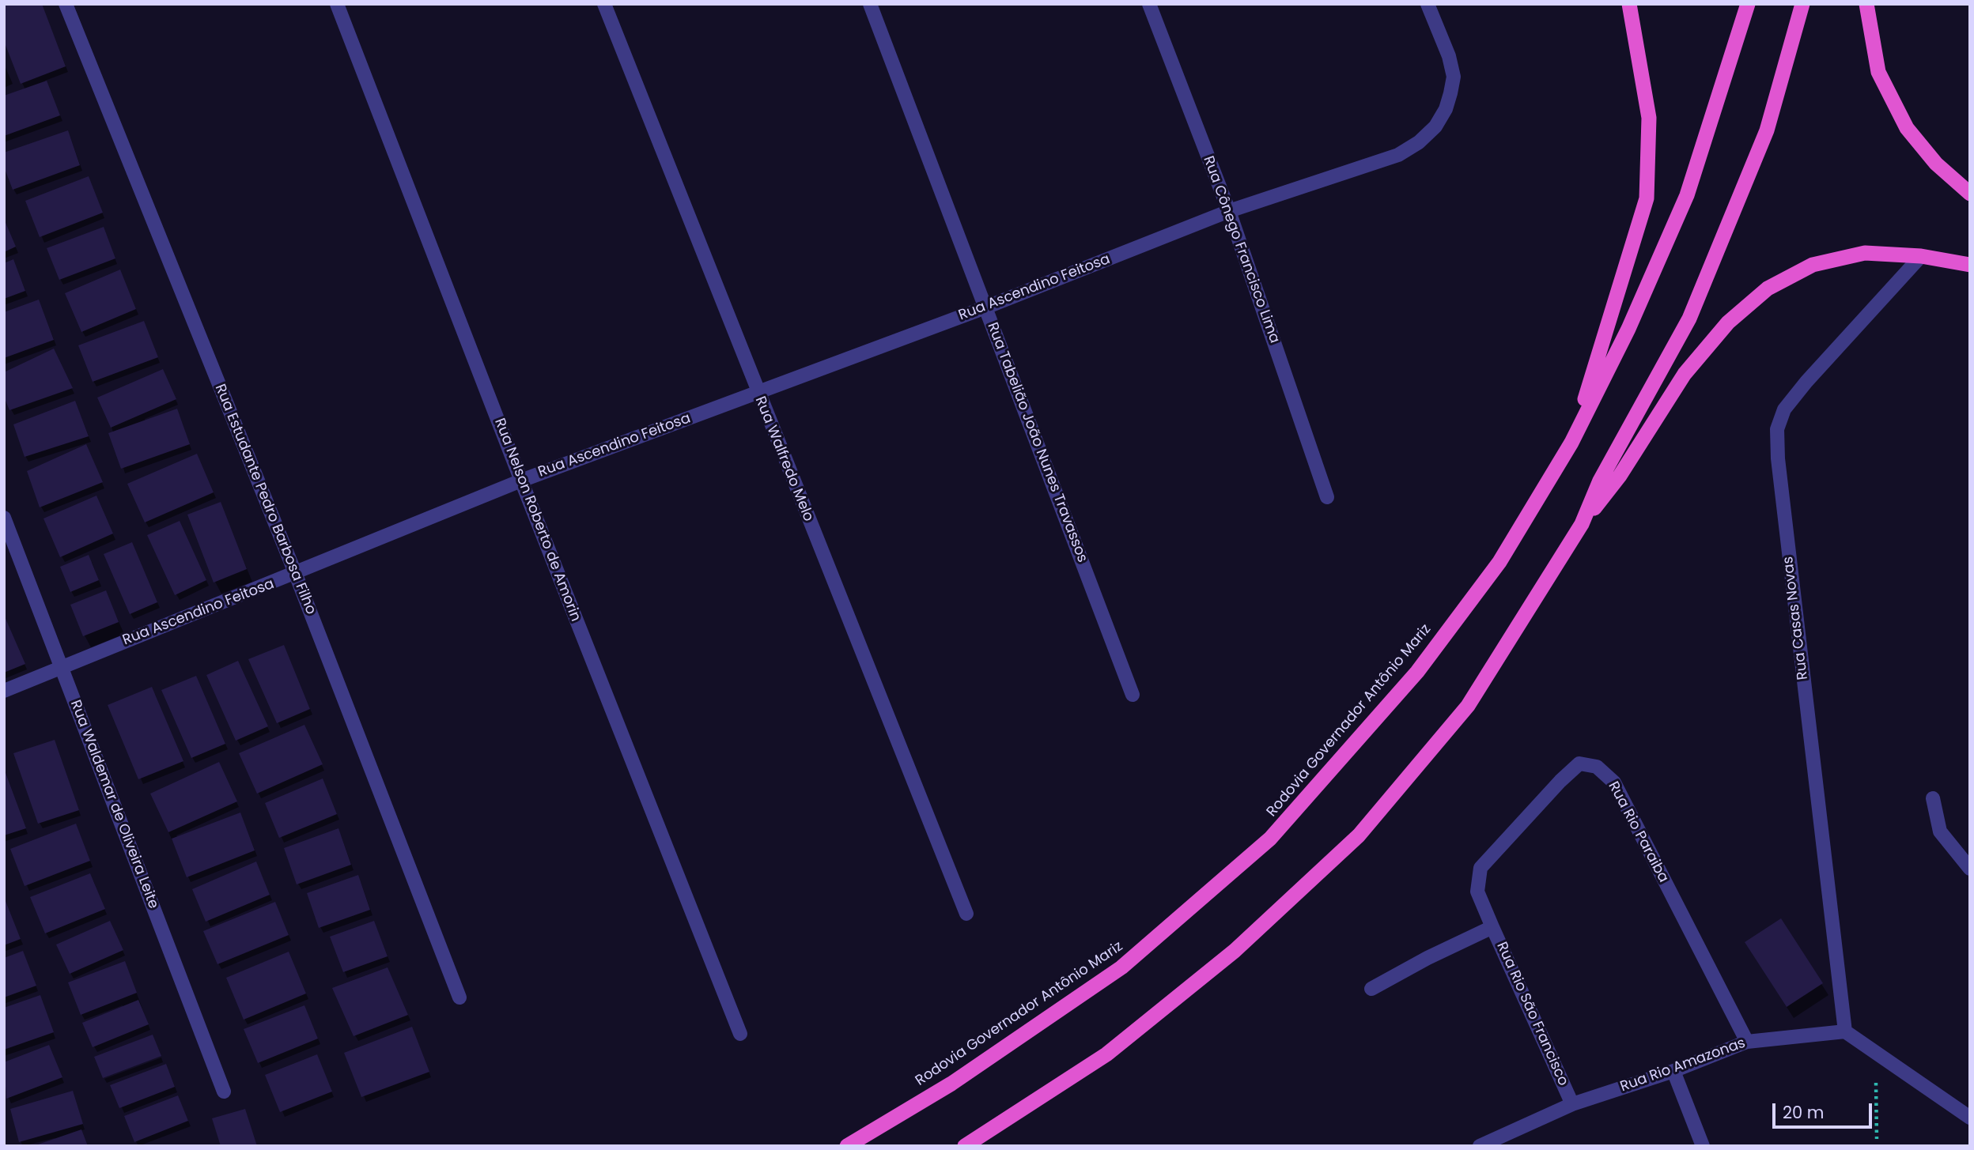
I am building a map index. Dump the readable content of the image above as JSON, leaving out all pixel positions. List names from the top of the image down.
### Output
{
  "streets": {
    "highway": ["Rodovia Governador Antônio Mariz"],
    "street": [
      "Rua Cônego Francisco Lima",
      "Rua Ascendino Feitosa",
      "Rua Tabelião João Nunes Travassos",
      "Rua Walfredo Melo",
      "Rua Estudante Pedro Barbosa Filho",
      "Rua Nelson Roberto de Amorin",
      "Rua Casas Novas",
      "Rua Waldemar de Oliveira Leite",
      "Rua Rio Paraiba",
      "Rua Rio São Francisco",
      "Rua Rio Amazonas"
    ]
  },
  "crossings": [
    ["Rua Cônego Francisco Lima", "Rua Ascendino Feitosa"],
    ["Rua Ascendino Feitosa", "Rua Tabelião João Nunes Travassos"],
    ["Rua Ascendino Feitosa", "Rua Walfredo Melo"],
    ["Rua Ascendino Feitosa", "Rua Estudante Pedro Barbosa Filho"],
    ["Rua Ascendino Feitosa", "Rua Nelson Roberto de Amorin"],
    ["Rua Ascendino Feitosa", "Rua Waldemar de Oliveira Leite"],
    ["Rua Casas Novas", "Rua Rio Amazonas"],
    ["Rua Rio Paraiba", "Rua Rio São Francisco"],
    ["Rua Rio Paraiba", "Rua Rio Amazonas"],
    ["Rua Rio São Francisco", "Rua Rio Amazonas"]
  ],
  "scale_bar": "20 m"
}
